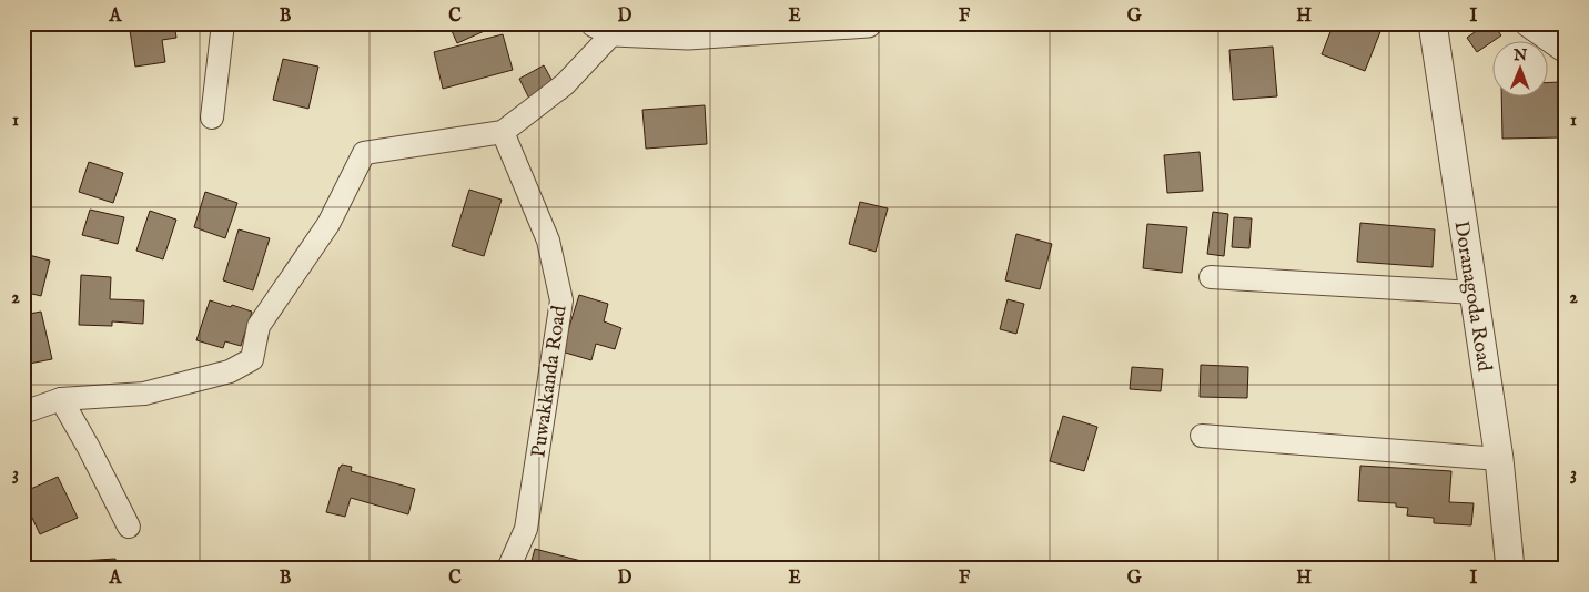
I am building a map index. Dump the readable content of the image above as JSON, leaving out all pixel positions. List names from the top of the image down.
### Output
{
  "streets": {
    "street": ["Doranagoda Road", "Puwakkanda Road"]
  },
  "north": "top",
  "grid": {
    "columns": [
      "A",
      "B",
      "C",
      "D",
      "E",
      "F",
      "G",
      "H",
      "I"
    ],
    "rows": ["1", "2", "3"]
  }
}
